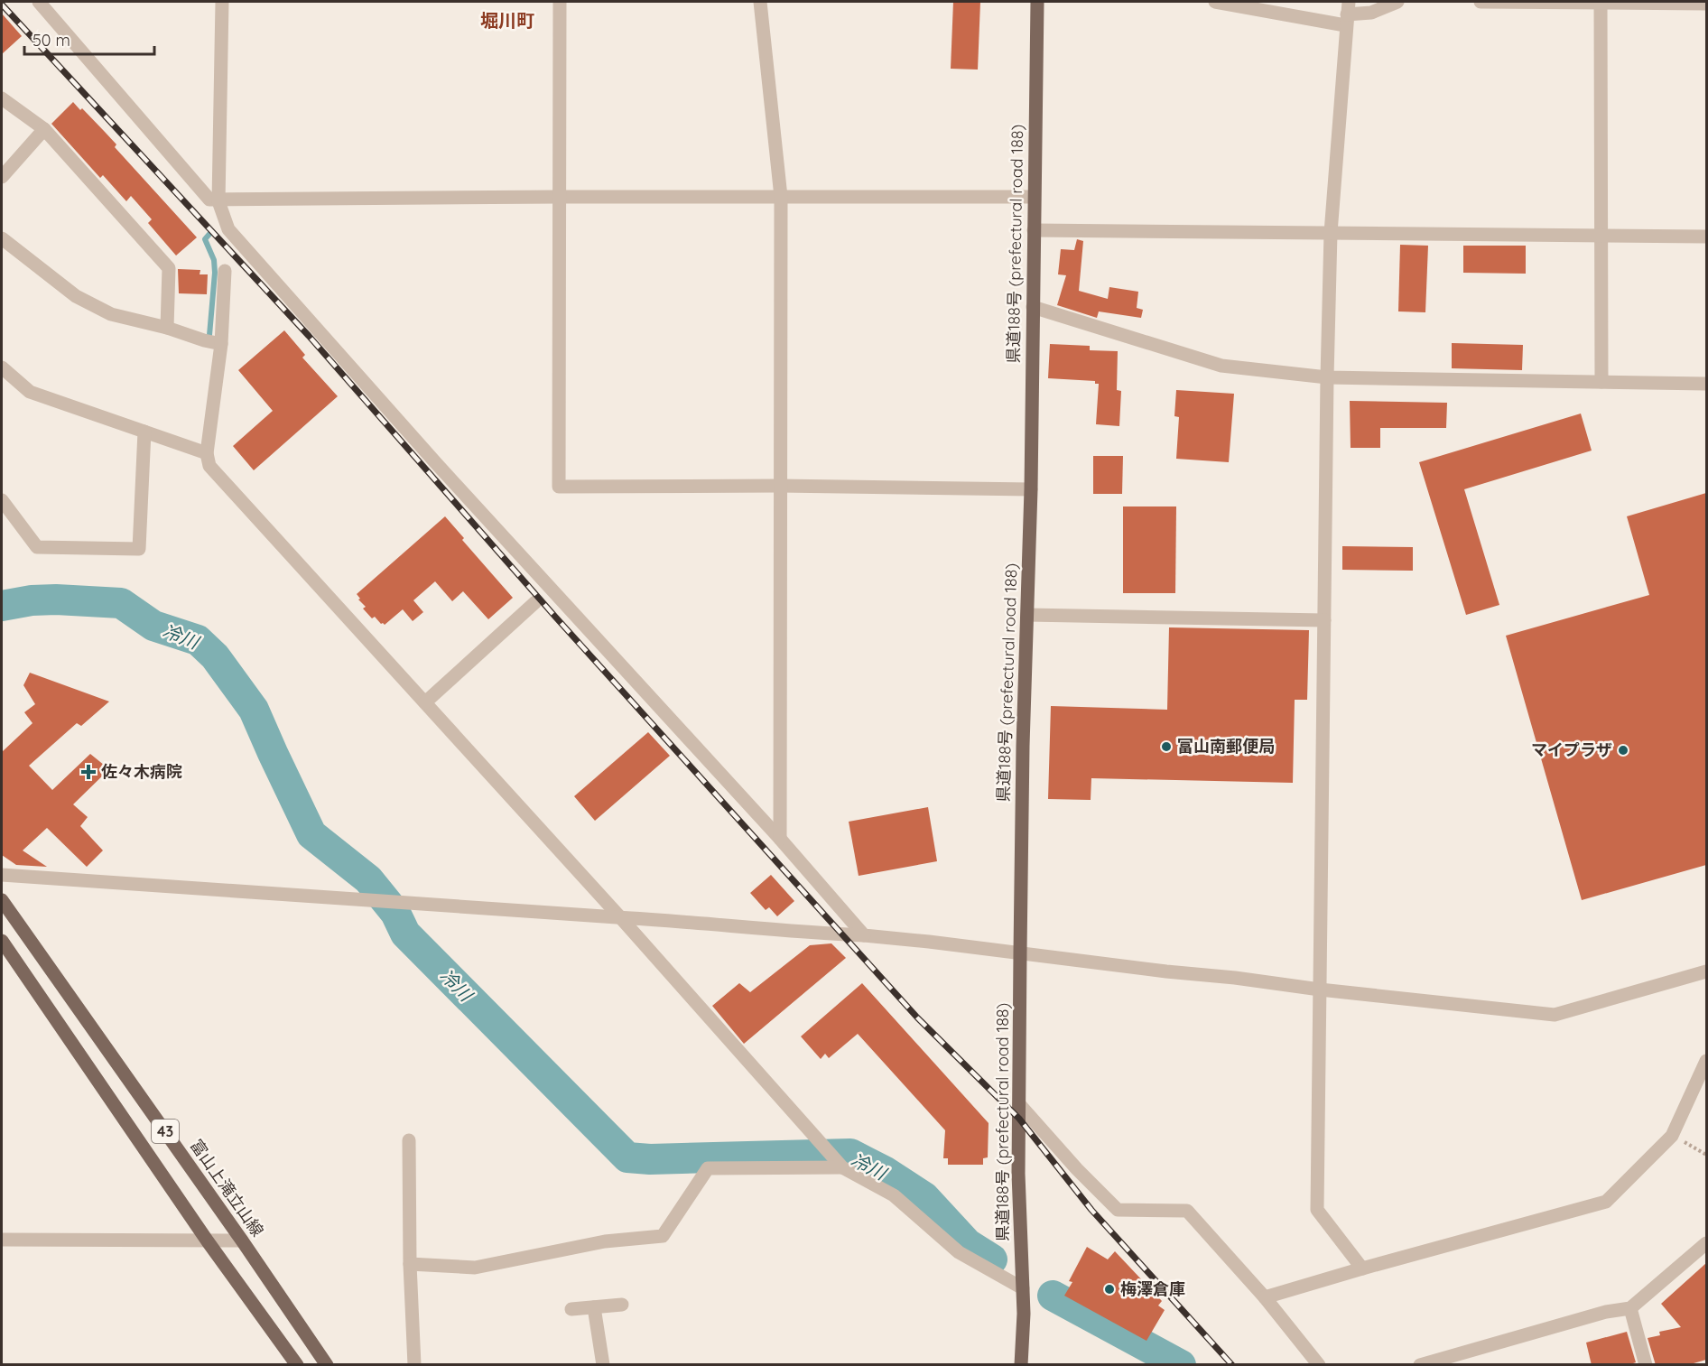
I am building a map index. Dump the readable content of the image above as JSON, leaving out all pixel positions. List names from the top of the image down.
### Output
{
  "streets": {
    "main road": ["県道188号 (prefectural road 188)", "43", "富山上滝立山線"]
  },
  "districts": ["堀川町"],
  "water": ["冷川"],
  "places": {
    "other": ["富山南郵便局", "マイプラザ", "梅澤倉庫"],
    "health": ["佐々木病院"]
  },
  "scale_bar": "50 m"
}
